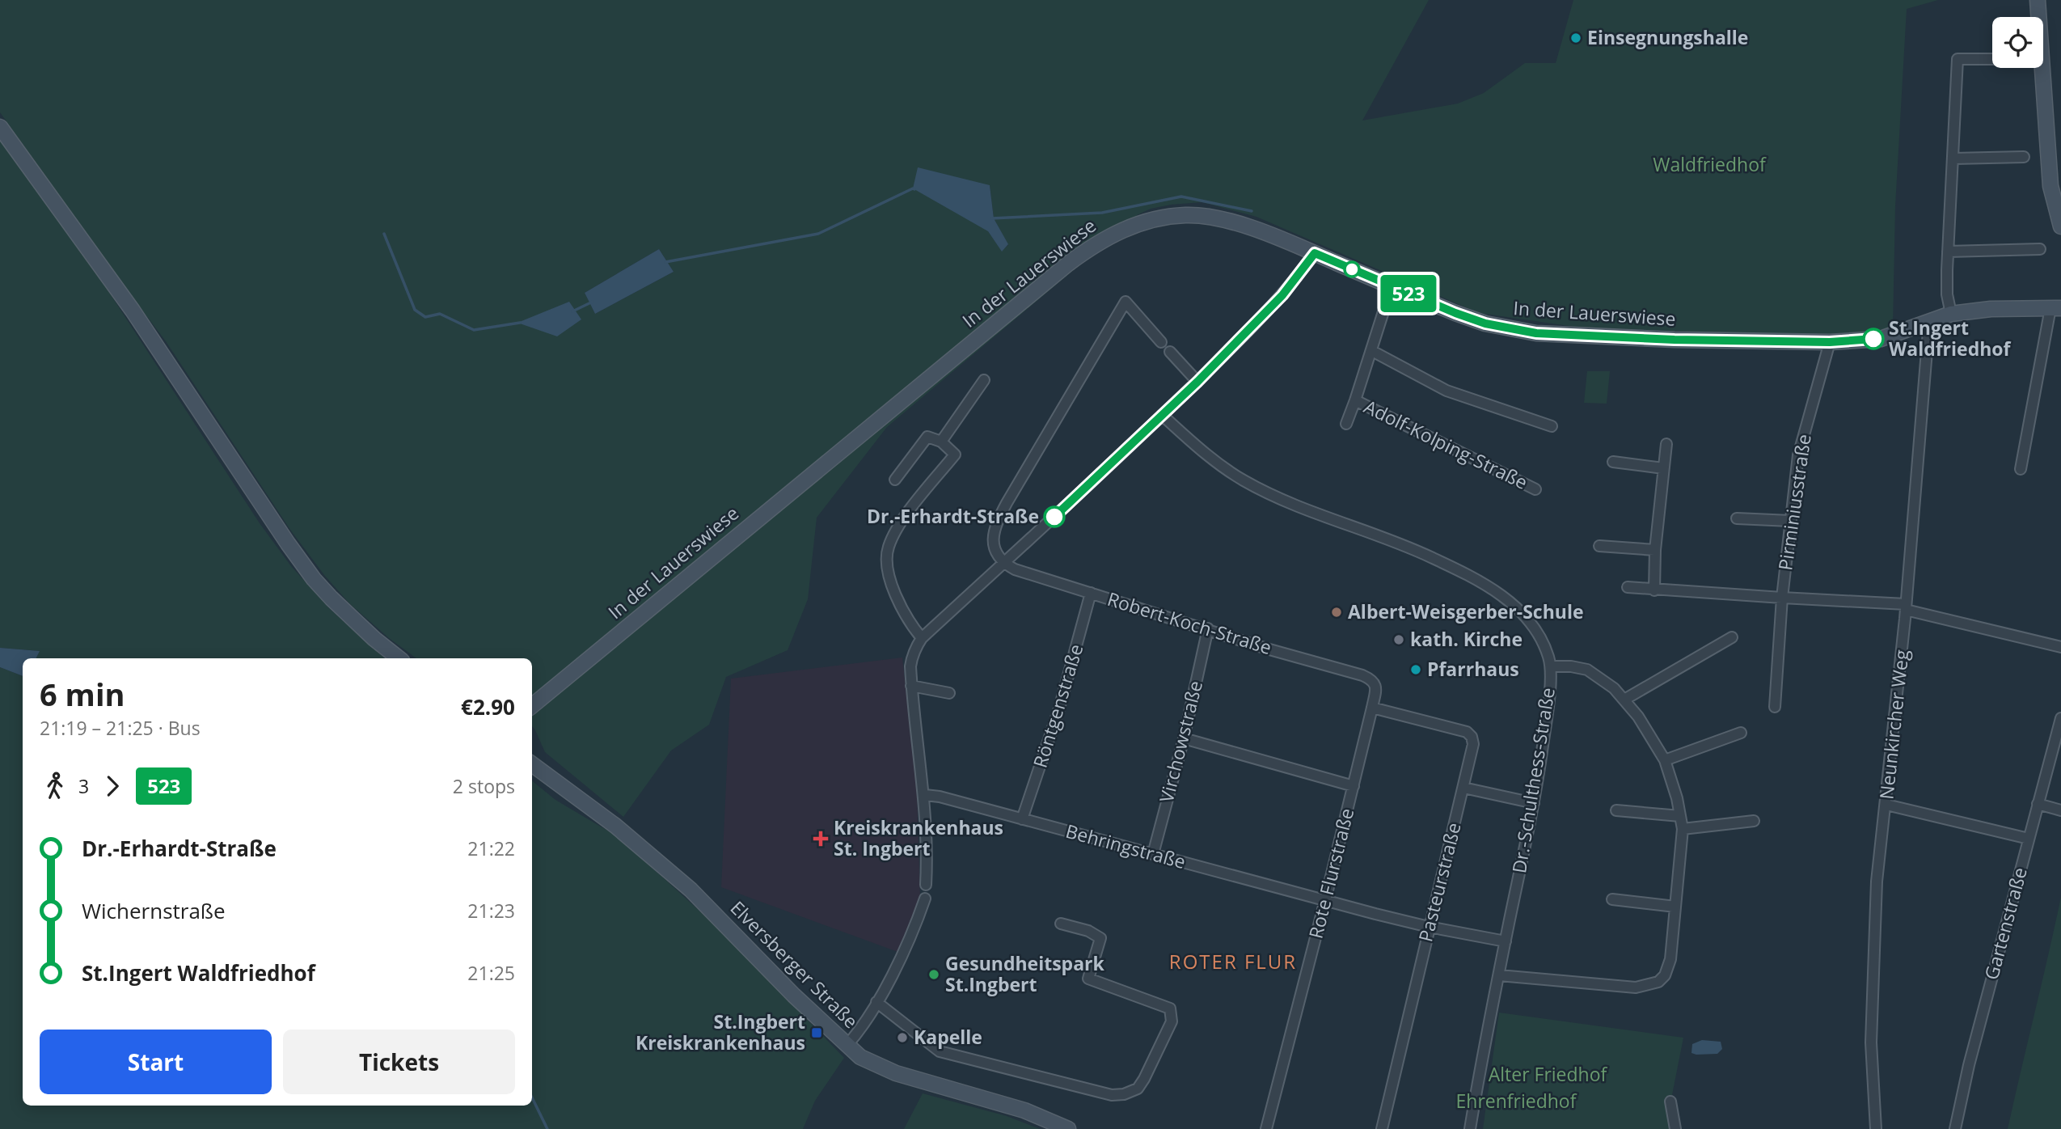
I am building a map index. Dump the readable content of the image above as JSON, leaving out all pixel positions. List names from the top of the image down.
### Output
{
  "streets": {
    "street": [
      "In der Lauerswiese",
      "Adolf-Kolping-Straße",
      "Pirminiusstraße",
      "Robert-Koch-Straße",
      "Röntgenstraße",
      "Neunkircher Weg",
      "Virchowstraße",
      "Dr.-Schulthess-Straße",
      "Behringstraße",
      "Rote Flurstraße",
      "Pasteurstraße",
      "Gartenstraße",
      "Elversberger Straße"
    ]
  },
  "crossings": [
    ["In der Lauerswiese", "Pirminiusstraße"],
    ["In der Lauerswiese", "Neunkircher Weg"],
    ["Robert-Koch-Straße", "Röntgenstraße"],
    ["Robert-Koch-Straße", "Virchowstraße"],
    ["Robert-Koch-Straße", "Rote Flurstraße"],
    ["Röntgenstraße", "Behringstraße"],
    ["Virchowstraße", "Behringstraße"],
    ["Dr.-Schulthess-Straße", "Behringstraße"],
    ["Behringstraße", "Rote Flurstraße"],
    ["Behringstraße", "Pasteurstraße"],
    ["Rote Flurstraße", "Pasteurstraße"]
  ],
  "districts": ["ROTER FLUR"],
  "parks": ["Waldfriedhof", "Alter Friedhof", "Ehrenfriedhof"],
  "places": {
    "other": [
      "Einsegnungshalle",
      "St.Ingert Waldfriedhof",
      "Dr.-Erhardt-Straße",
      "Albert-Weisgerber-Schule",
      "kath. Kirche",
      "Pfarrhaus",
      "Gesundheitspark St.Ingbert",
      "Kapelle"
    ],
    "health": ["Kreiskrankenhaus St. Ingbert"],
    "transit": ["St.Ingbert Kreiskrankenhaus"]
  },
  "lines": ["bus line 523"],
  "page": {
    "on_map": "523",
    "heading": ["6 min", "21:19 – 21:25 · Bus", "€2.90"],
    "legs": ["3", "523", "2 stops"],
    "list": [
      {
        "name": "Dr.-Erhardt-Straße",
        "value": "21:22"
      },
      {
        "name": "Wichernstraße",
        "value": "21:23"
      },
      {
        "name": "St.Ingert Waldfriedhof",
        "value": "21:25"
      }
    ],
    "buttons": ["Start", "Tickets"]
  }
}
